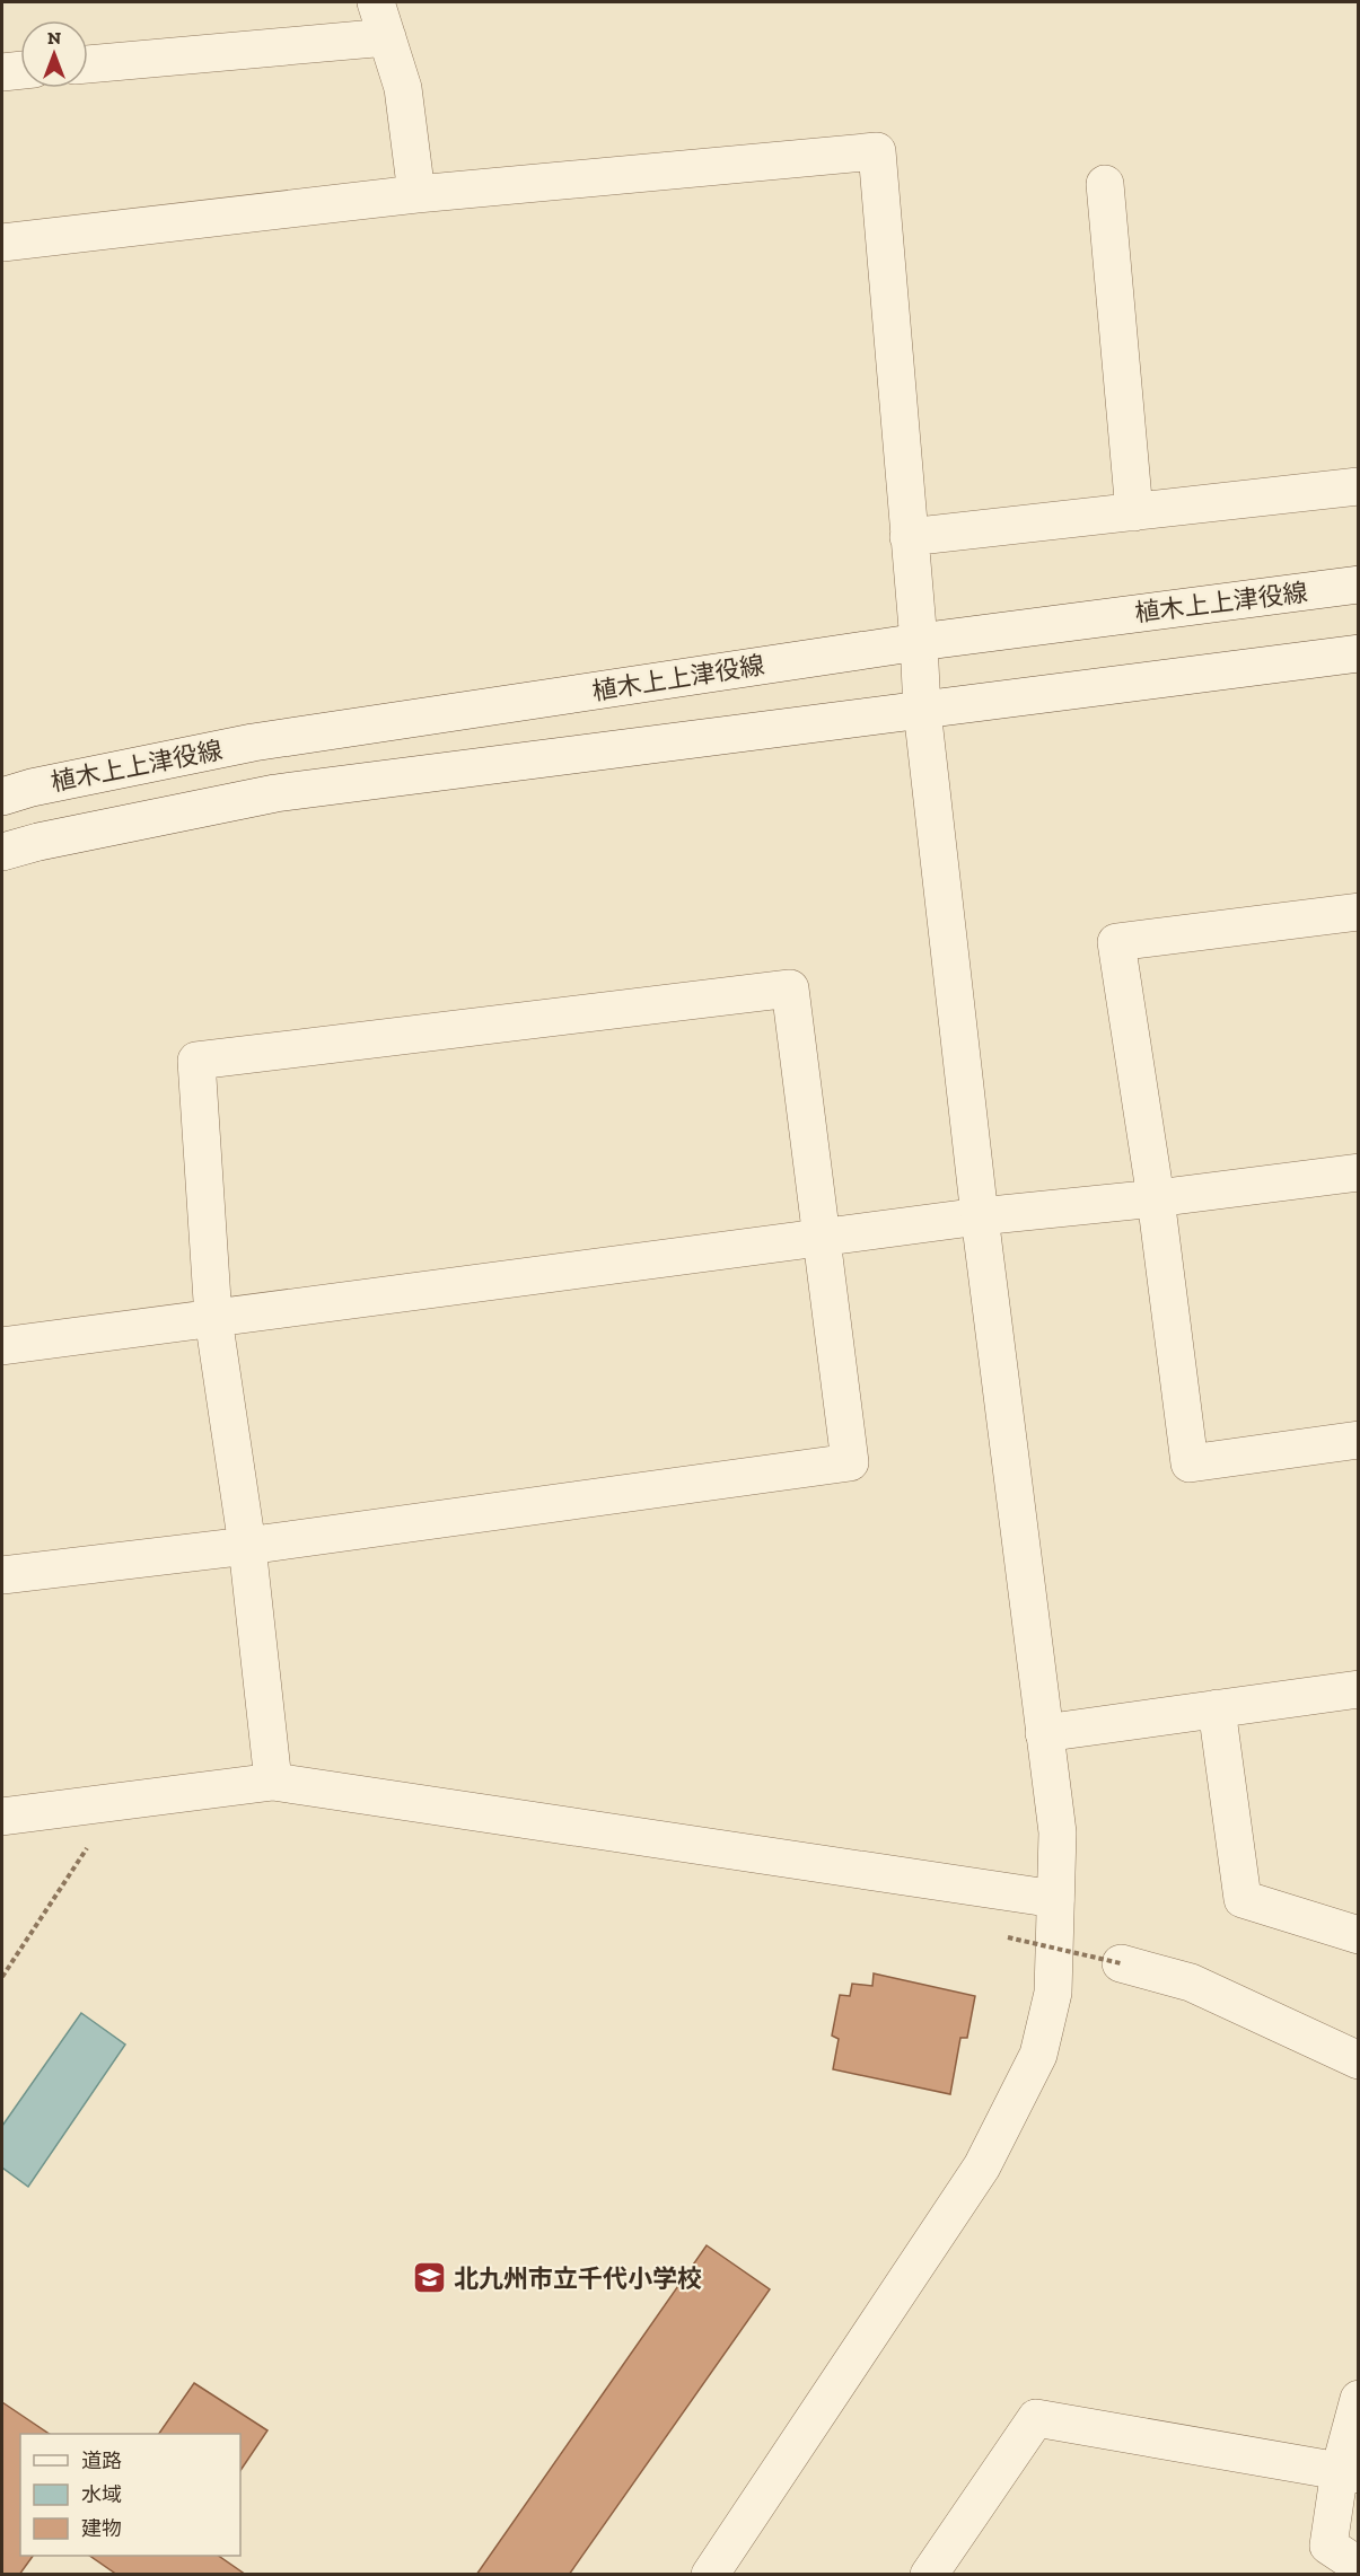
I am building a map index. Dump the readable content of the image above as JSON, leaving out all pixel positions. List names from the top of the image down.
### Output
{
  "streets": {
    "street": ["植木上上津役線"]
  },
  "places": {
    "school or university": ["北九州市立千代小学校"]
  },
  "legend": ["道路", "水域", "建物"],
  "north": "top"
}
